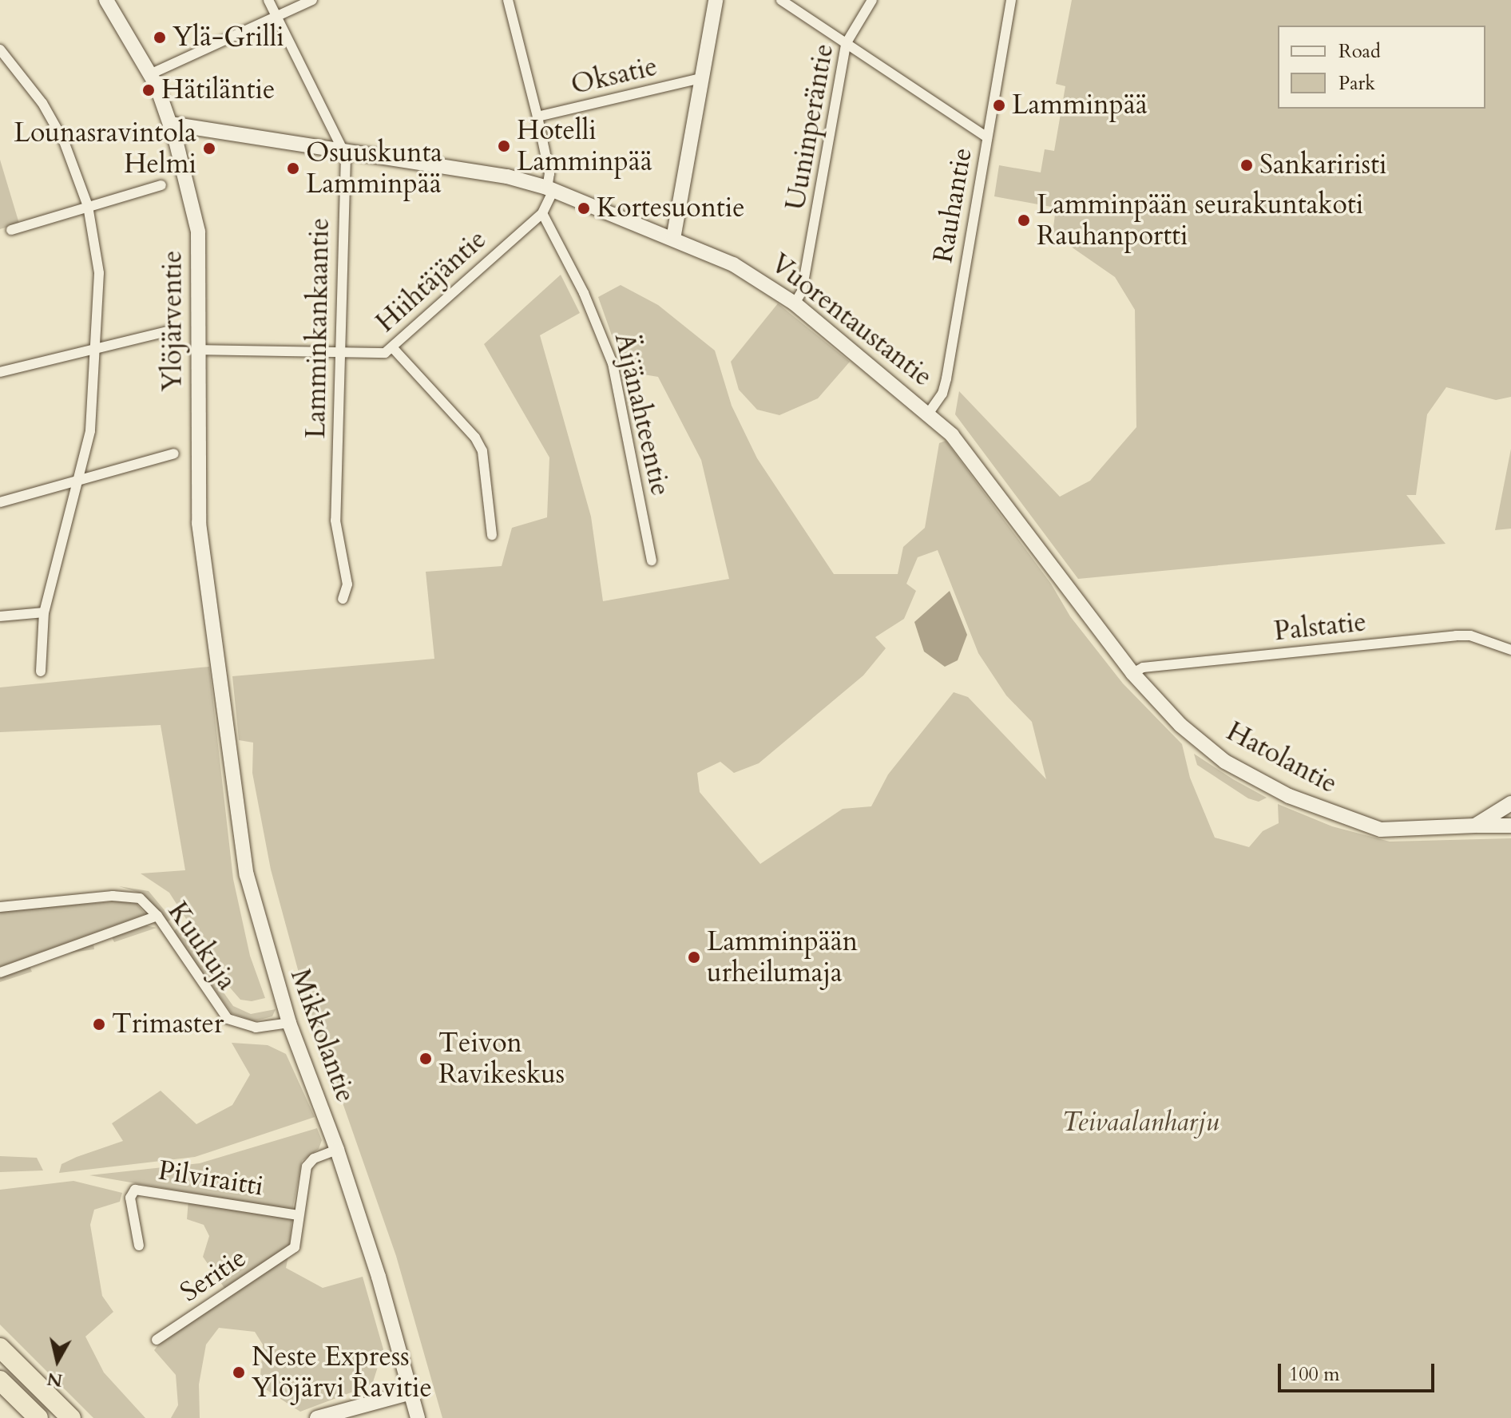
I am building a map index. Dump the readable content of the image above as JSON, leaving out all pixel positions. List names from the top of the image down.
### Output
{
  "streets": {
    "main road": [
      "Vuorentaustantie",
      "Ylöjärventie",
      "Hatolantie",
      "Mikkolantie"
    ],
    "street": [
      "Oksatie",
      "Uuninperäntie",
      "Rauhantie",
      "Hiihtäjäntie",
      "Lamminkankaantie",
      "Äijänahteentie",
      "Palstatie",
      "Kuukuja",
      "Pilviraitti",
      "Seritie"
    ]
  },
  "crossings": [
    ["Uuninperäntie", "Vuorentaustantie"],
    ["Rauhantie", "Vuorentaustantie"],
    ["Hiihtäjäntie", "Vuorentaustantie"],
    ["Hiihtäjäntie", "Ylöjärventie"],
    ["Hiihtäjäntie", "Lamminkankaantie"],
    ["Hiihtäjäntie", "Äijänahteentie"],
    ["Vuorentaustantie", "Ylöjärventie"],
    ["Vuorentaustantie", "Lamminkankaantie"],
    ["Vuorentaustantie", "Hatolantie"],
    ["Ylöjärventie", "Mikkolantie"],
    ["Palstatie", "Hatolantie"],
    ["Kuukuja", "Mikkolantie"],
    ["Pilviraitti", "Seritie"]
  ],
  "parks": ["Teivaalanharju"],
  "places": [
    "Ylä-Grilli",
    "Hätiläntie",
    "Lamminpää",
    "Hotelli Lamminpää",
    "Lounasravintola Helmi",
    "Sankariristi",
    "Osuuskunta Lamminpää",
    "Kortesuontie",
    "Lamminpään seurakuntakoti Rauhanportti",
    "Lamminpään urheilumaja",
    "Trimaster",
    "Teivon Ravikeskus",
    "Neste Express Ylöjärvi Ravitie"
  ],
  "legend": ["Road", "Park"],
  "scale_bar": "100 m",
  "north": "bottom"
}
